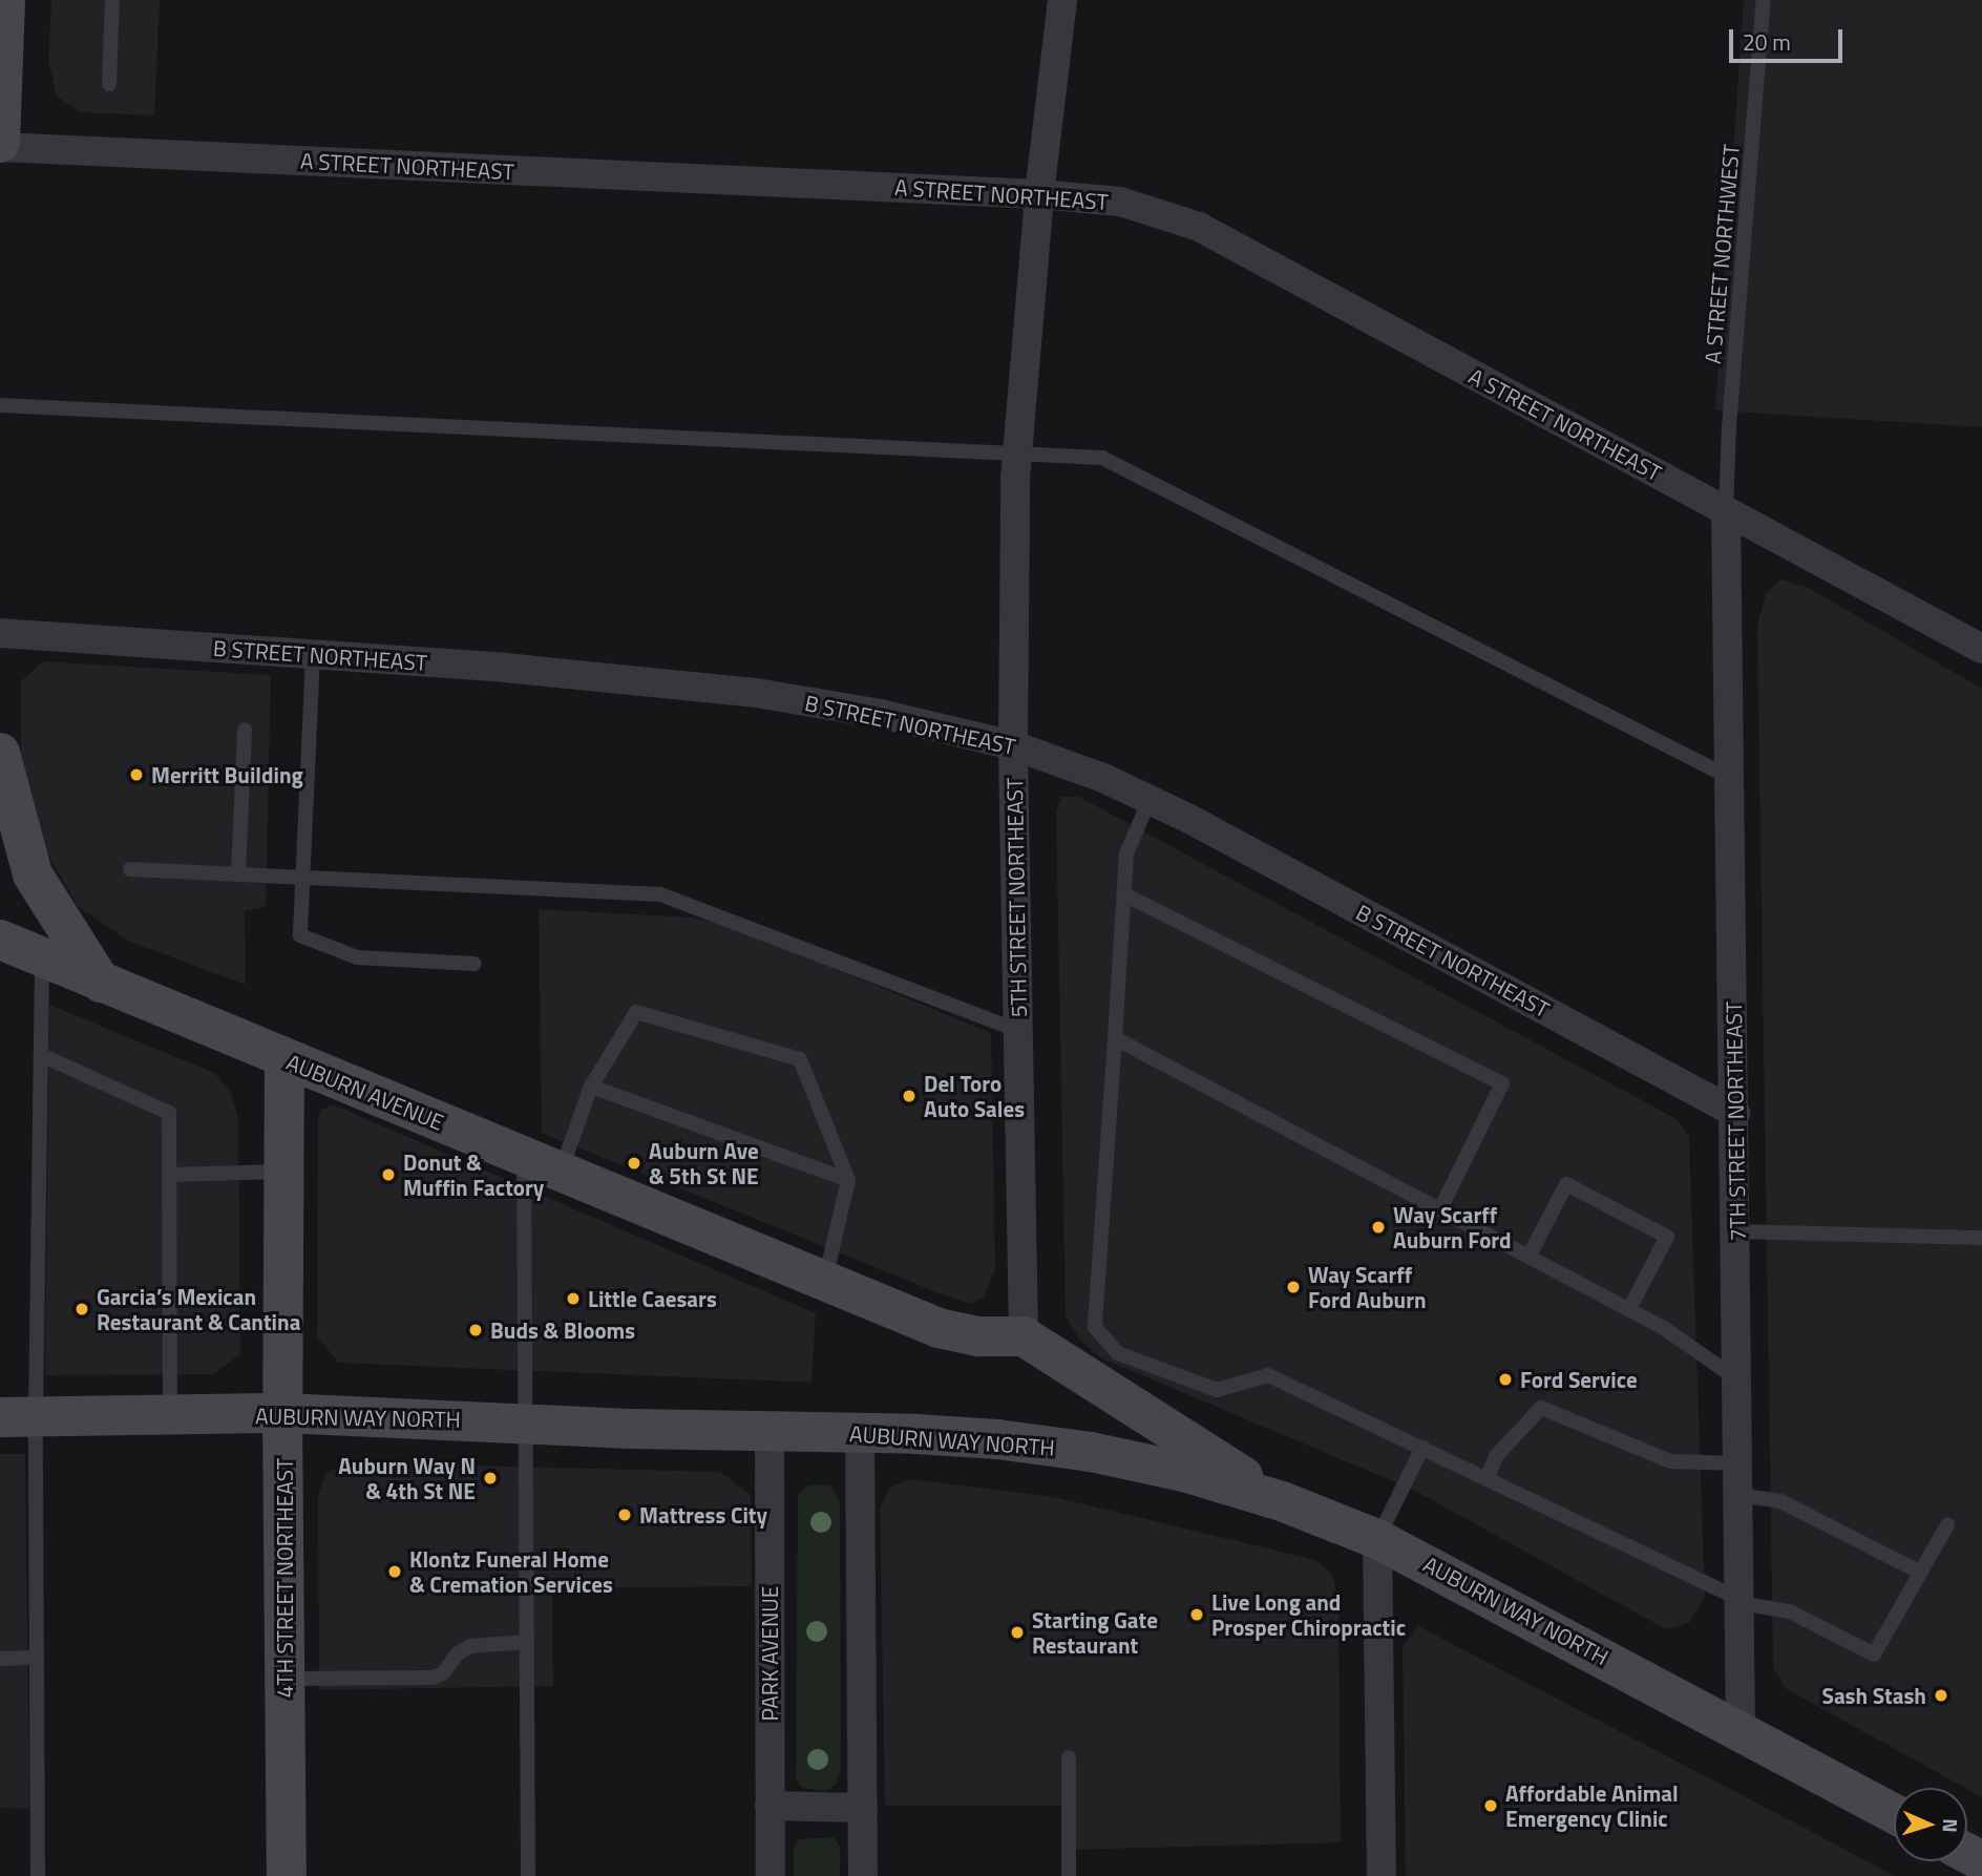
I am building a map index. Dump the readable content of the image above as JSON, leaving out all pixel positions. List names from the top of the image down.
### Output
{
  "streets": {
    "main road": ["AUBURN AVENUE", "AUBURN WAY NORTH", "4TH STREET NORTHEAST"],
    "street": [
      "A STREET NORTHEAST",
      "B STREET NORTHEAST",
      "5TH STREET NORTHEAST",
      "7TH STREET NORTHEAST",
      "PARK AVENUE"
    ],
    "lane": ["A STREET NORTHWEST"]
  },
  "crossings": [
    ["A STREET NORTHEAST", "A STREET NORTHWEST"],
    ["A STREET NORTHEAST", "5TH STREET NORTHEAST"],
    ["A STREET NORTHEAST", "7TH STREET NORTHEAST"],
    ["A STREET NORTHWEST", "7TH STREET NORTHEAST"],
    ["B STREET NORTHEAST", "5TH STREET NORTHEAST"],
    ["B STREET NORTHEAST", "7TH STREET NORTHEAST"],
    ["5TH STREET NORTHEAST", "AUBURN AVENUE"],
    ["AUBURN AVENUE", "4TH STREET NORTHEAST"],
    ["7TH STREET NORTHEAST", "AUBURN WAY NORTH"],
    ["AUBURN WAY NORTH", "4TH STREET NORTHEAST"],
    ["AUBURN WAY NORTH", "PARK AVENUE"]
  ],
  "places": [
    "Merritt Building",
    "Del Toro Auto Sales",
    "Auburn Ave & 5th St NE",
    "Donut & Muffin Factory",
    "Way Scarff Auburn Ford",
    "Way Scarff Ford Auburn",
    "Little Caesars",
    "Garcia’s Mexican Restaurant & Cantina",
    "Buds & Blooms",
    "Ford Service",
    "Auburn Way N & 4th St NE",
    "Mattress City",
    "Klontz Funeral Home & Cremation Services",
    "Live Long and Prosper Chiropractic",
    "Starting Gate Restaurant",
    "Sash Stash",
    "Affordable Animal Emergency Clinic"
  ],
  "scale_bar": "20 m",
  "north": "right"
}
